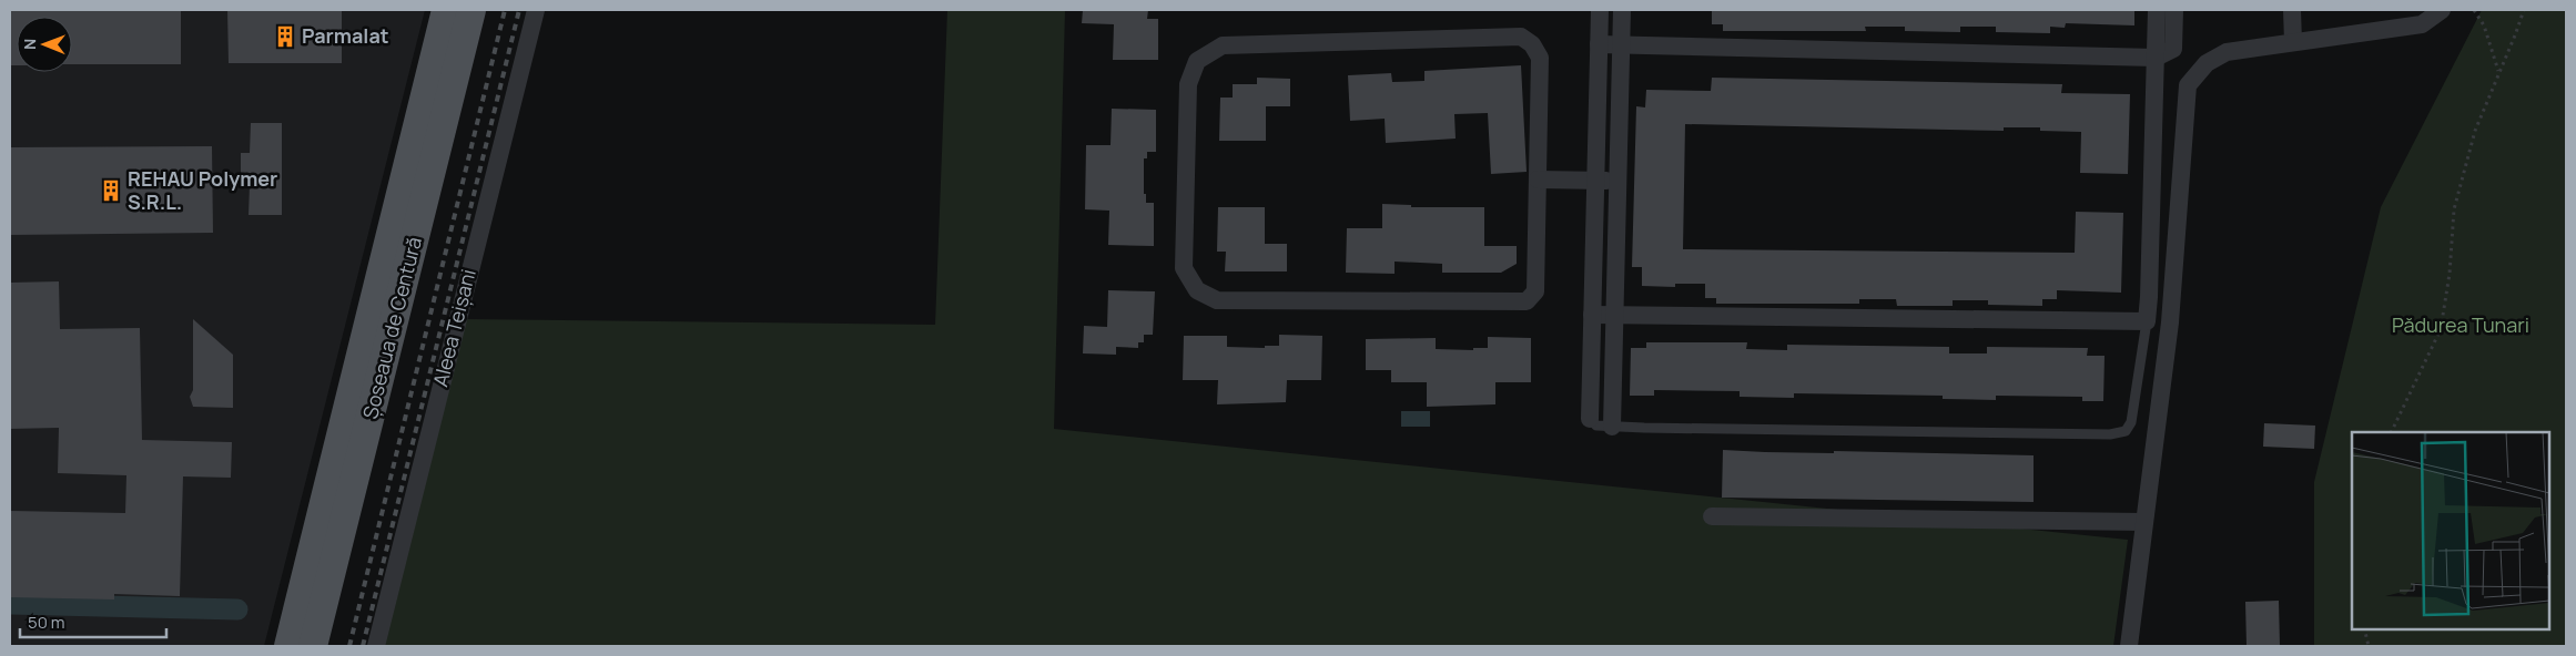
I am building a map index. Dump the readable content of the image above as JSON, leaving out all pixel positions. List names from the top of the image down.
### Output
{
  "streets": {
    "main road": ["Șoseaua de Centură"],
    "street": ["Aleea Teișani"]
  },
  "parks": ["Pădurea Tunari"],
  "places": {
    "building": ["Parmalat", "REHAU Polymer S.R.L."]
  },
  "scale_bar": "50 m",
  "north": "left"
}
